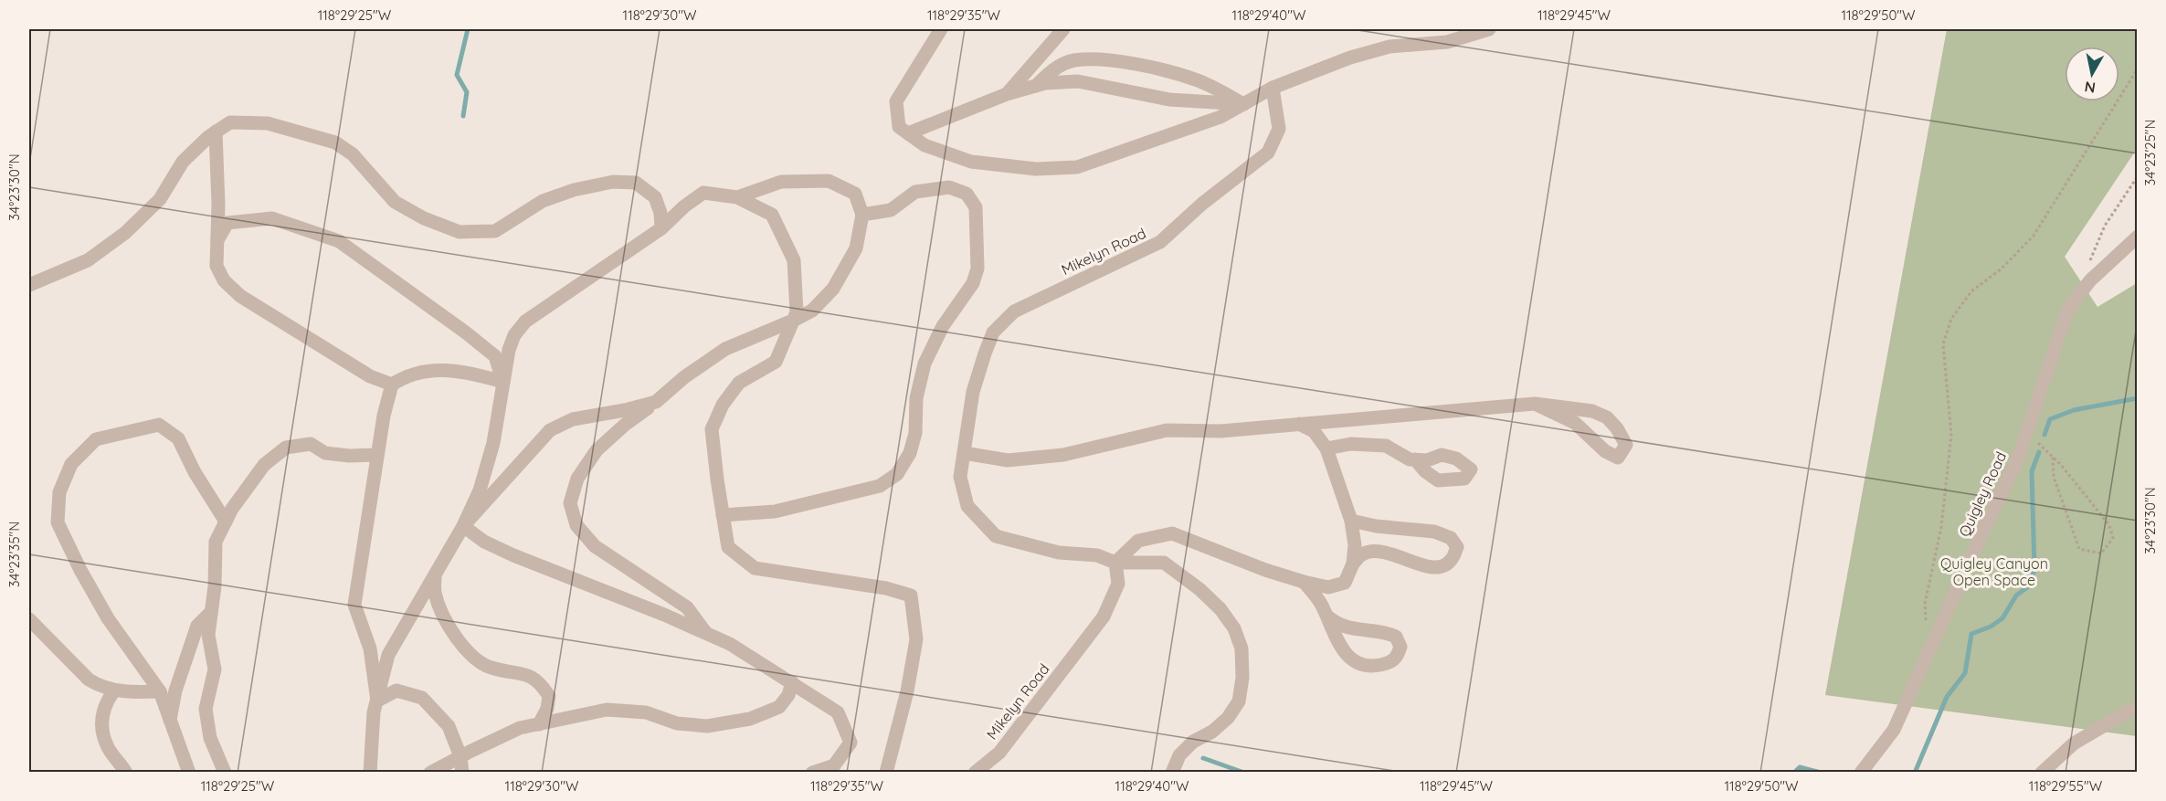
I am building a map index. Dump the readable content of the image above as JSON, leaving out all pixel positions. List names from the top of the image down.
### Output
{
  "streets": {
    "street": ["Mikelyn Road", "Quigley Road"]
  },
  "parks": ["Quigley Canyon Open Space"],
  "north": "bottom",
  "coordinates": [
    "118°29'25\"W",
    "118°29'30\"W",
    "118°29'35\"W",
    "118°29'40\"W",
    "118°29'45\"W",
    "118°29'50\"W",
    "34°23'25\"N",
    "34°23'30\"N",
    "34°23'35\"N",
    "118°29'55\"W"
  ]
}
